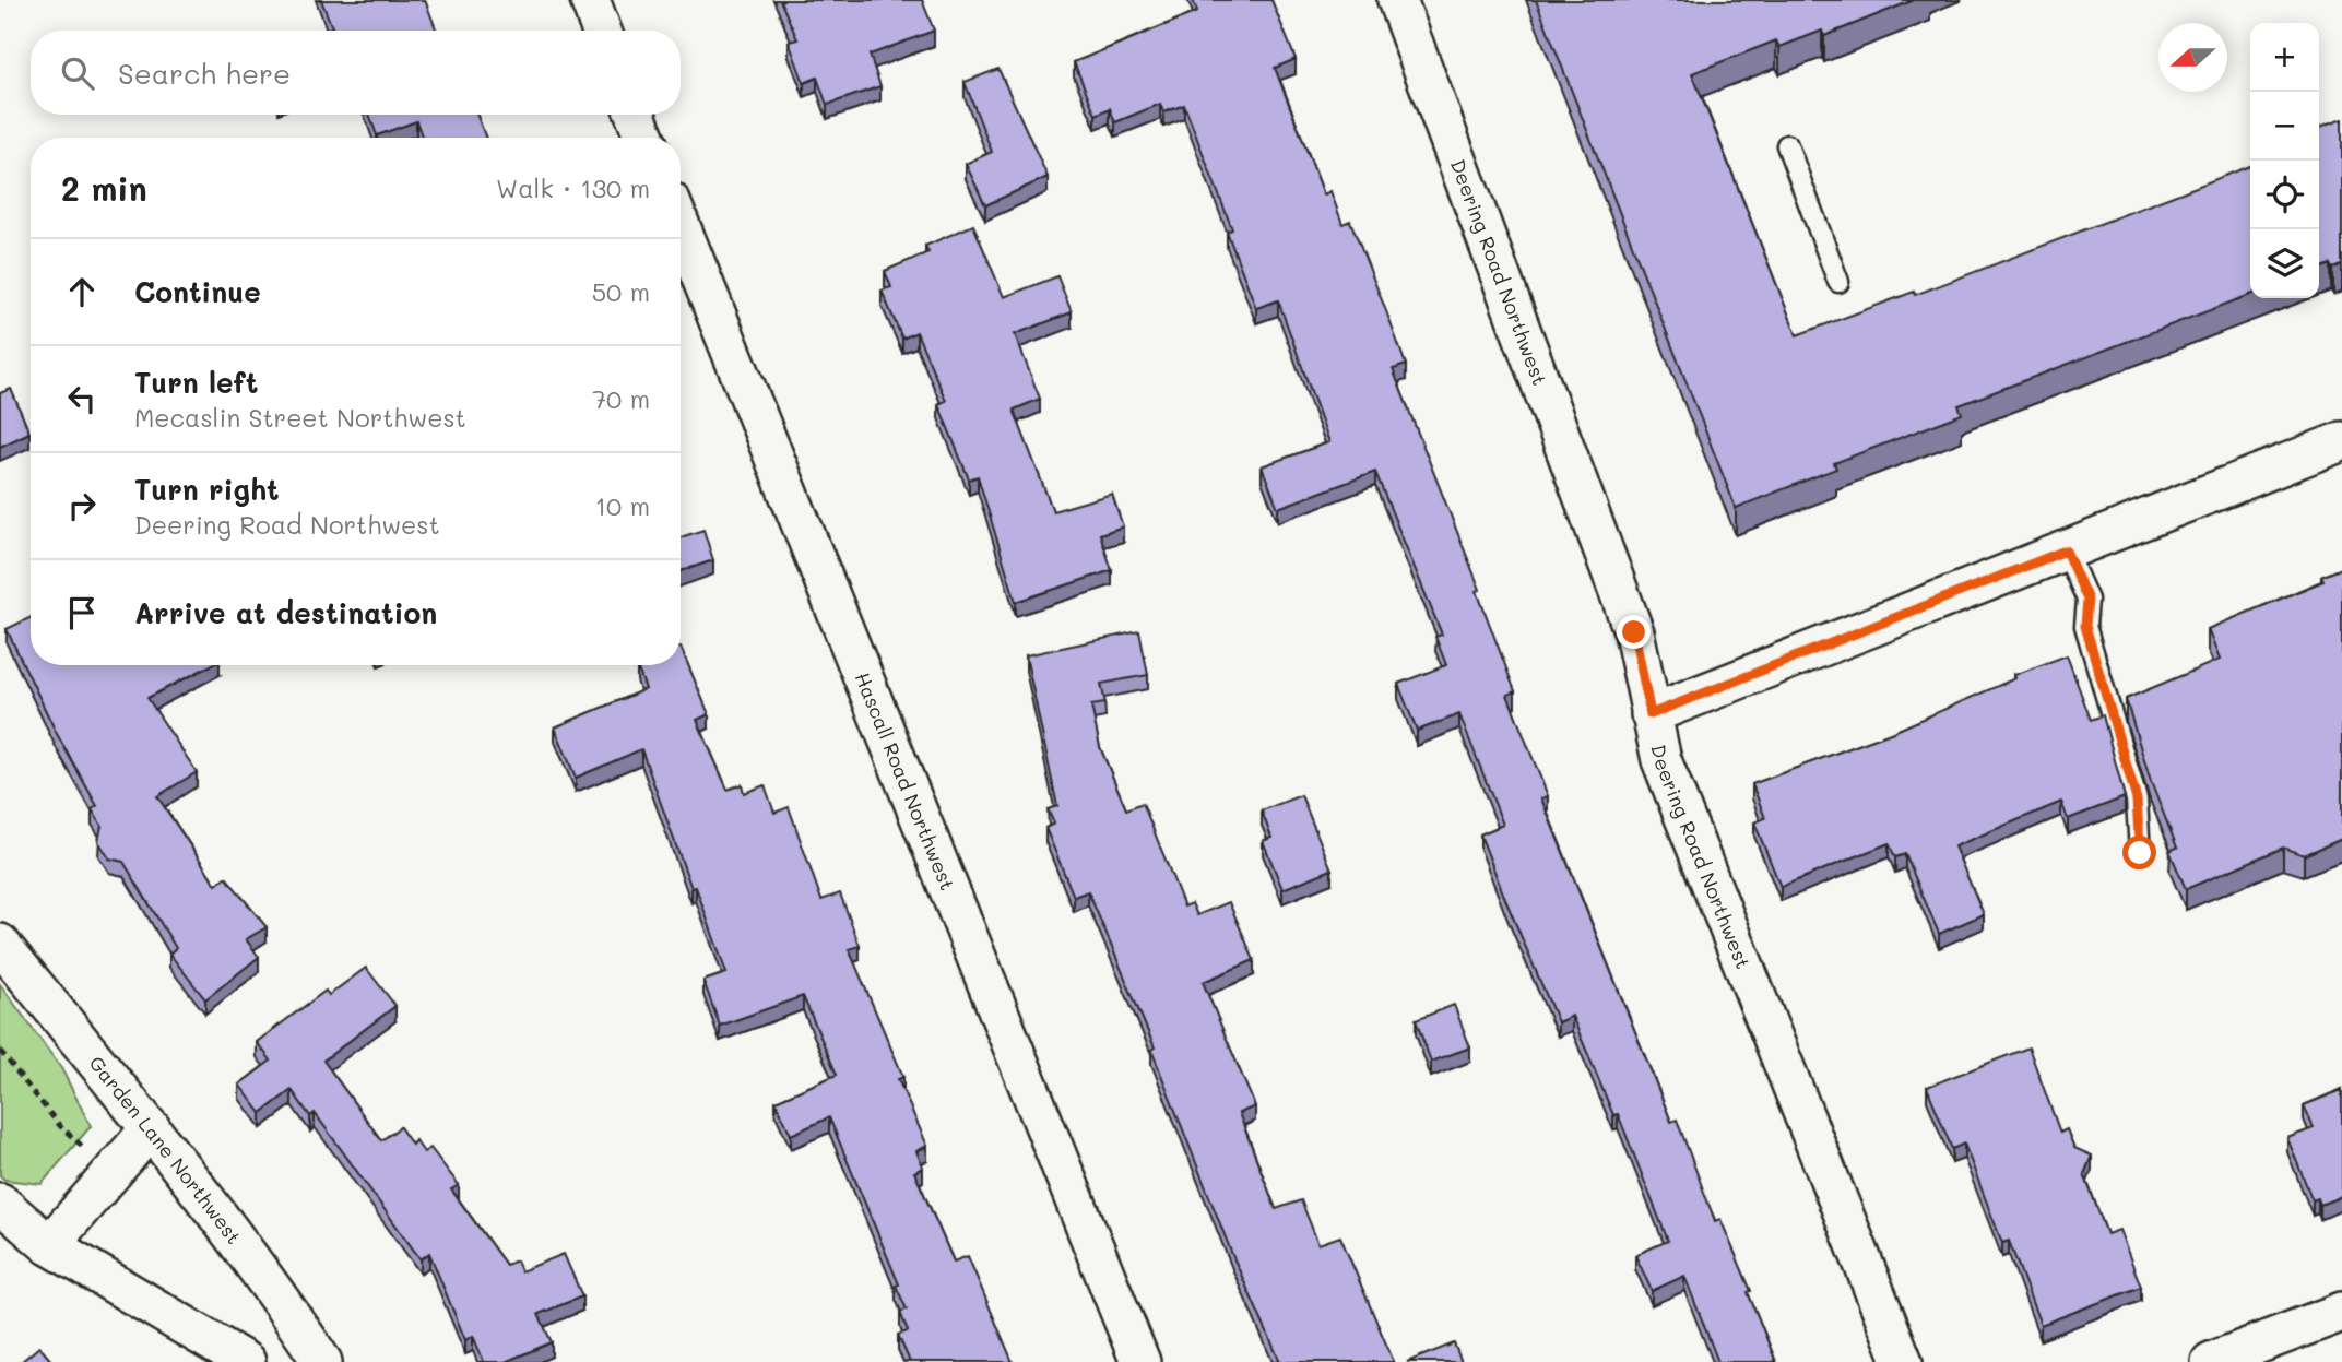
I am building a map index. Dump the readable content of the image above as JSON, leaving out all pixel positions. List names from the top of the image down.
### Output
{
  "streets": {
    "street": ["Deering Road Northwest", "Hascall Road Northwest", "Garden Lane Northwest"]
  },
  "north": "left",
  "page": {
    "map_buttons": ["+", "−"],
    "search": "Search here",
    "heading": ["2 min", "Walk · 130 m"],
    "list": [
      ["Continue", "50 m"],
      ["Turn left", "Mecaslin Street Northwest", "70 m"],
      ["Turn right", "Deering Road Northwest", "10 m"],
      "Arrive at destination"
    ]
  }
}
